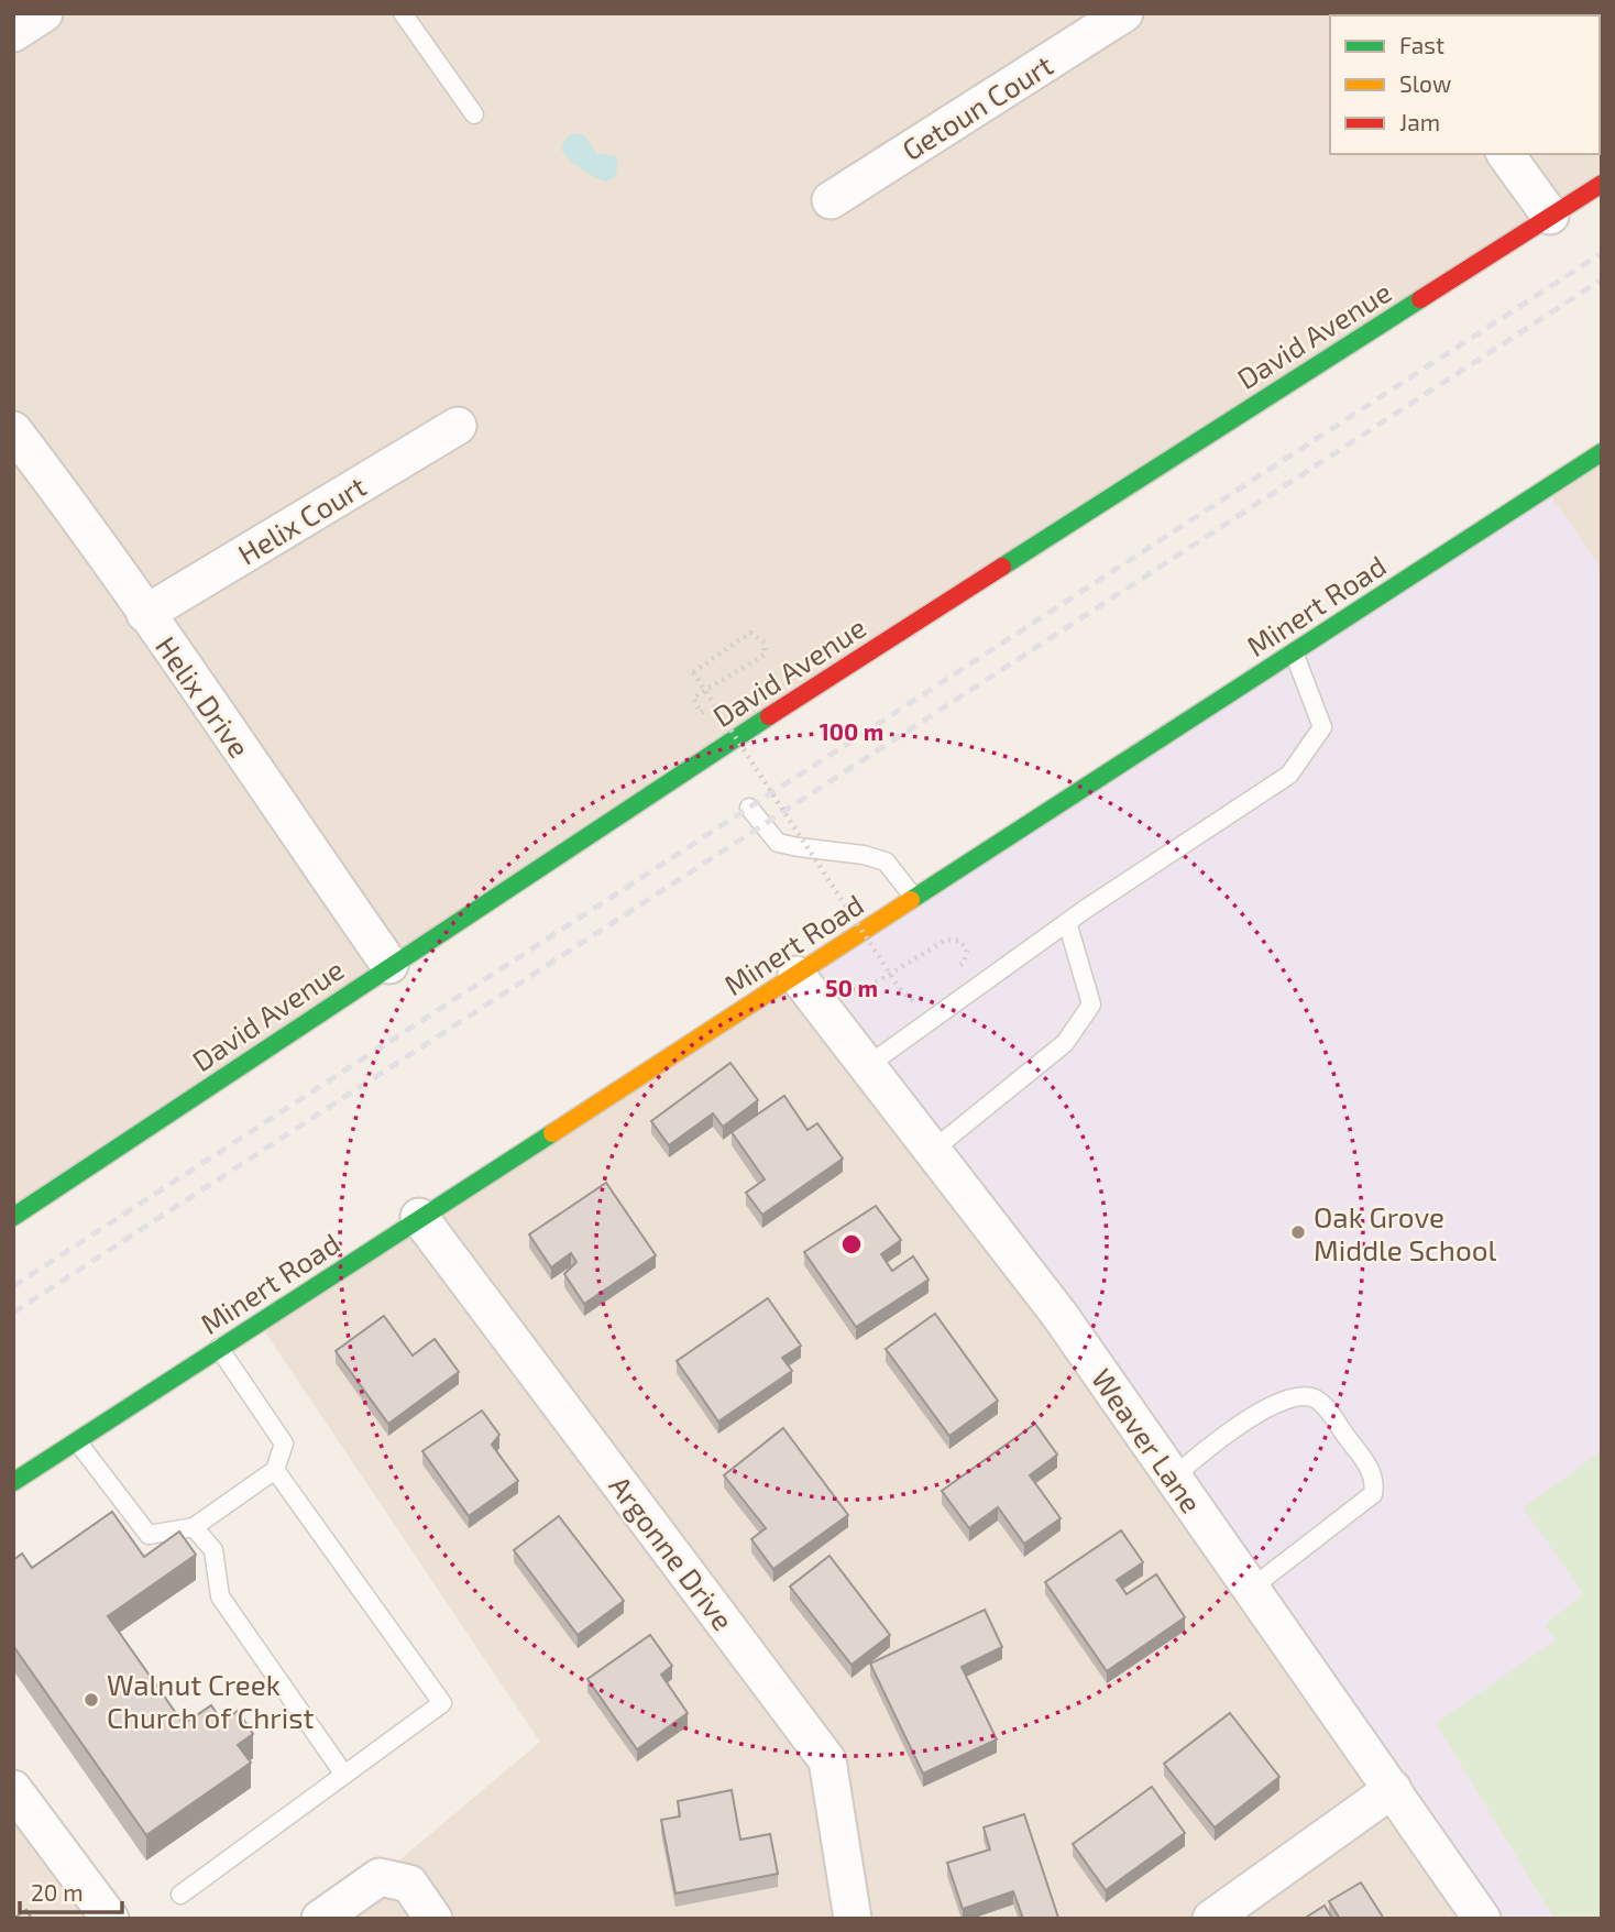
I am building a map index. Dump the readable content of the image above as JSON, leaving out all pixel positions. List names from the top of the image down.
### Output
{
  "streets": {
    "street": [
      "Getoun Court",
      "David Avenue",
      "Helix Court",
      "Minert Road",
      "Helix Drive",
      "Weaver Lane",
      "Argonne Drive"
    ]
  },
  "crossings": [
    ["David Avenue", "Helix Drive"],
    ["Helix Court", "Helix Drive"],
    ["Minert Road", "Weaver Lane"],
    ["Minert Road", "Argonne Drive"]
  ],
  "places": ["Oak Grove Middle School", "Walnut Creek Church of Christ"],
  "legend": ["Fast", "Slow", "Jam"],
  "scale_bar": "20 m",
  "rings": ["100 m", "50 m"]
}
